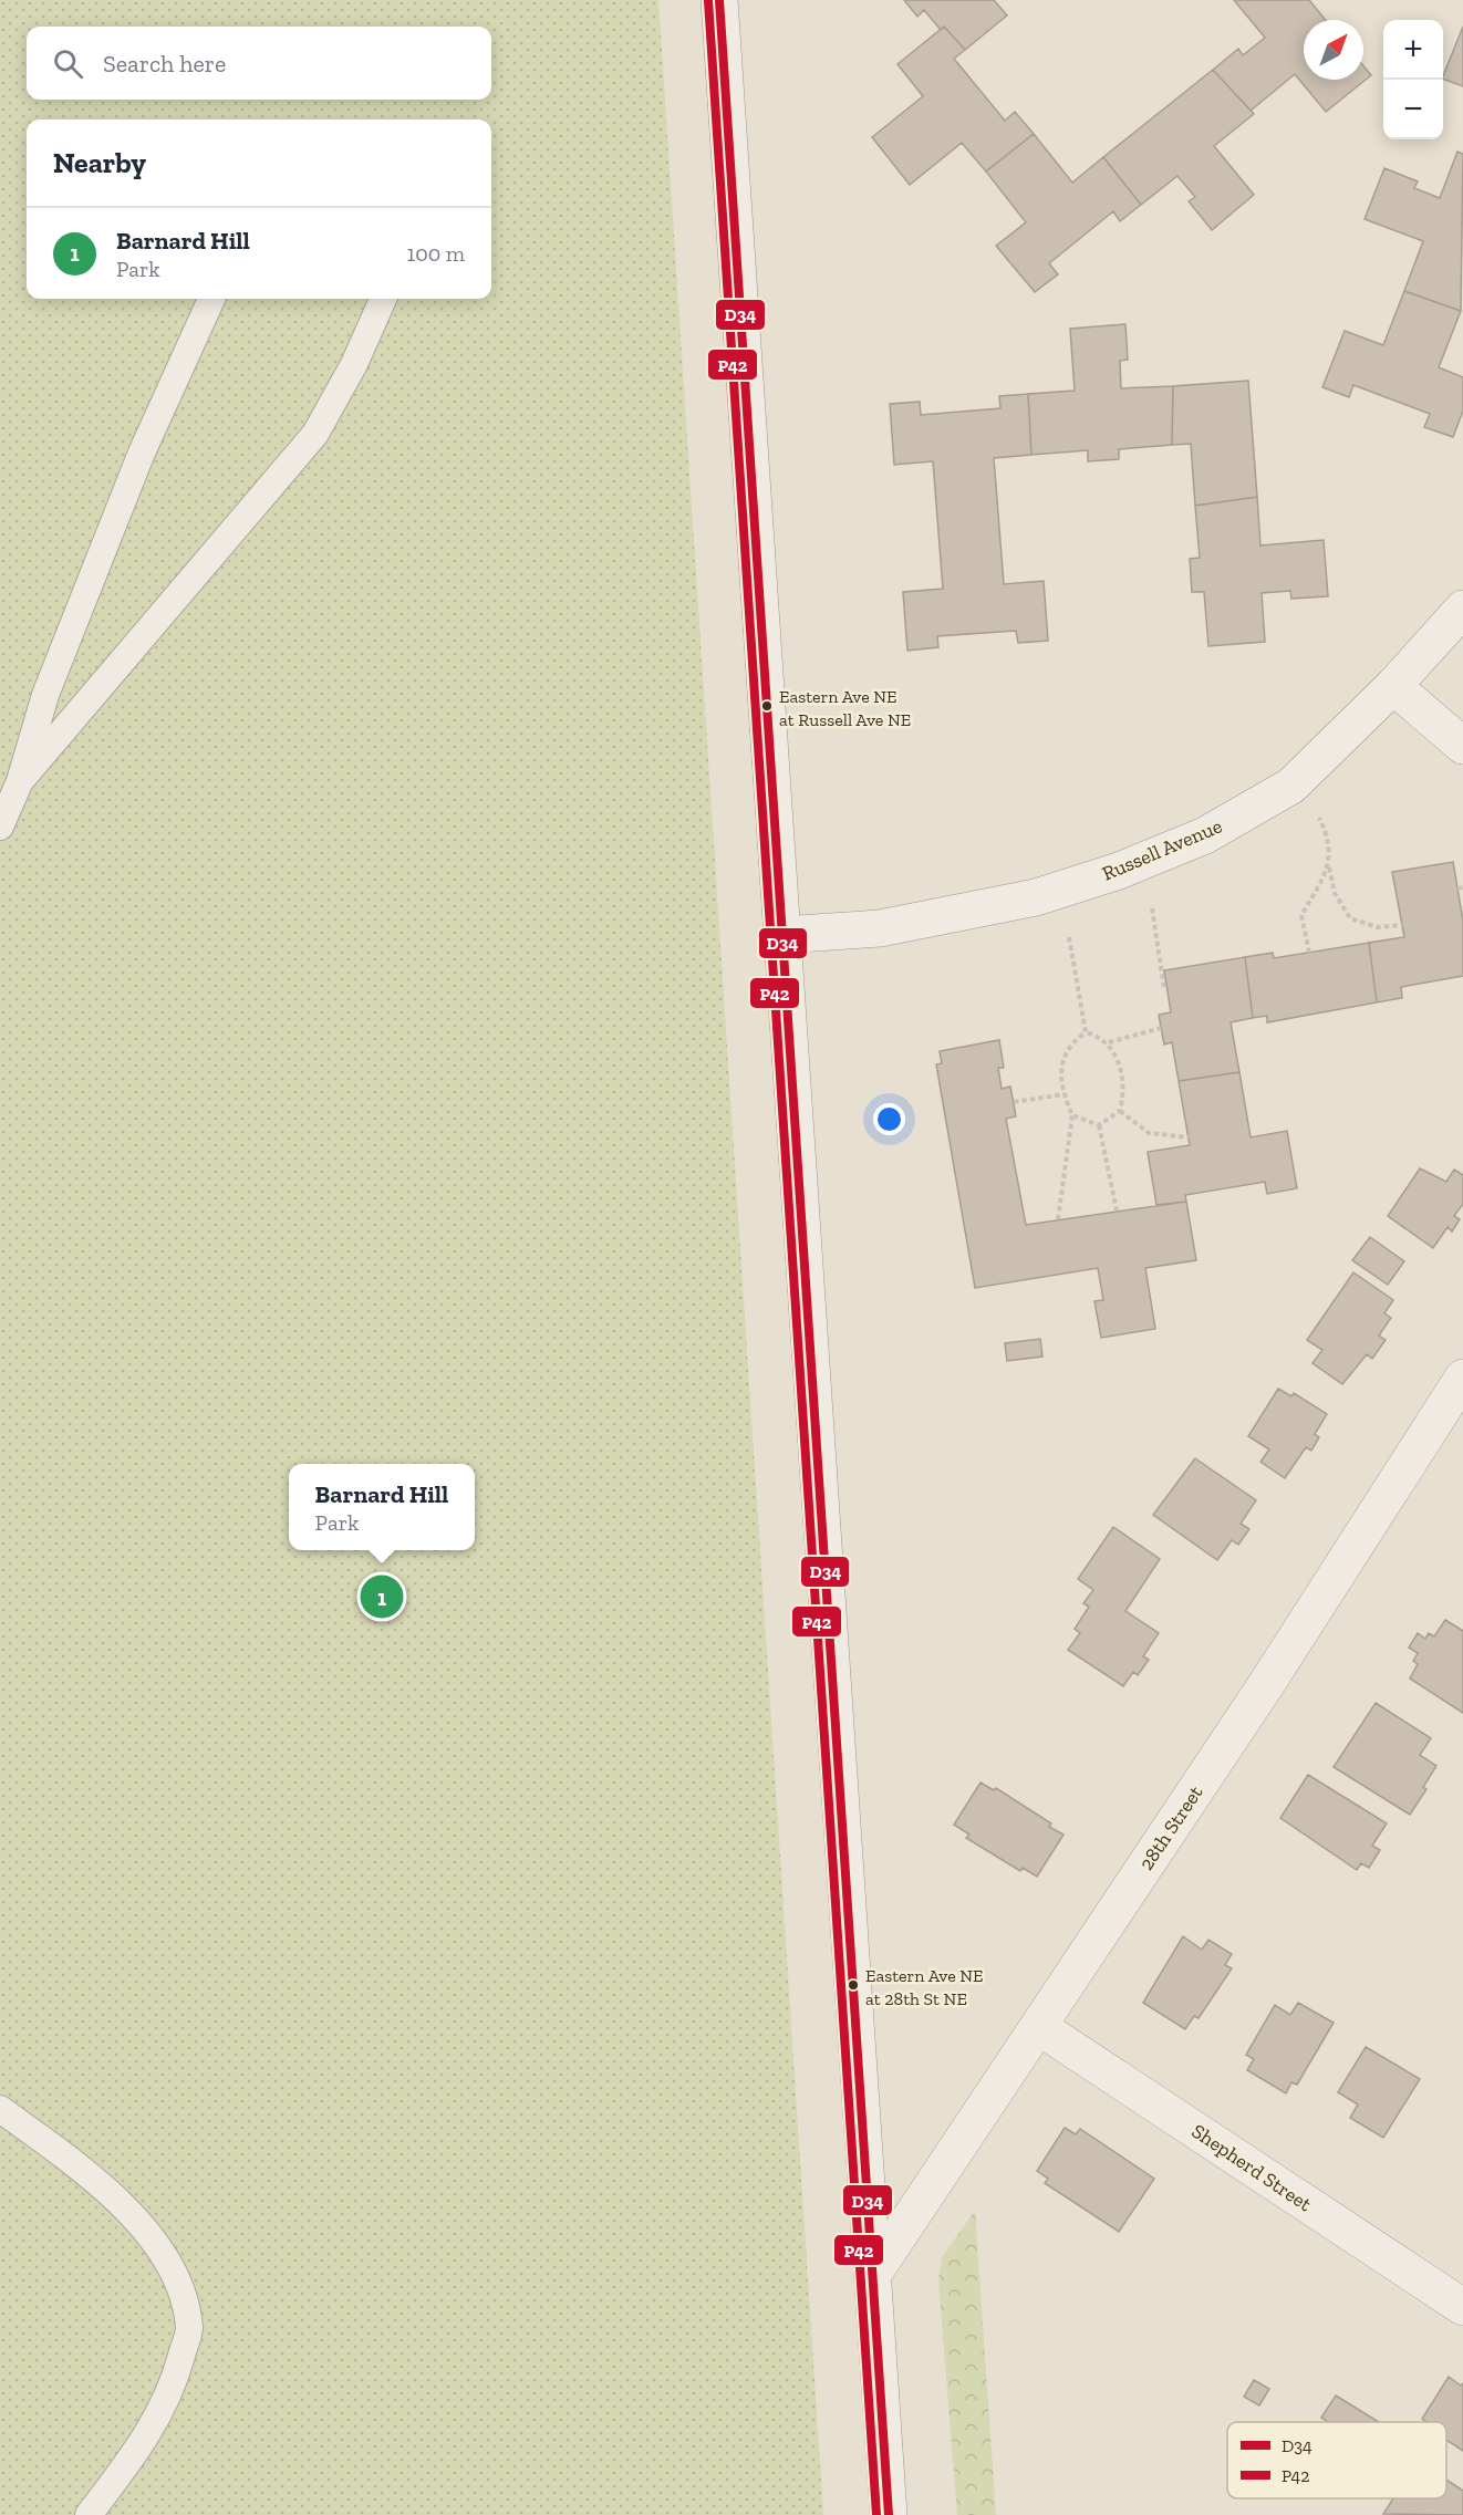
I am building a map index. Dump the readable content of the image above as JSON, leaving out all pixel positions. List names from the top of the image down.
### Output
{
  "streets": {
    "main road": ["Russell Avenue", "28th Street", "Shepherd Street"]
  },
  "crossings": [
    ["28th Street", "Shepherd Street"]
  ],
  "places": ["Eastern Ave NE at Russell Ave NE", "Eastern Ave NE at 28th St NE"],
  "lines": ["transit line D34", "transit line P42"],
  "legend": ["D34", "P42"],
  "north": "top right",
  "page": {
    "map_buttons": ["+", "−"],
    "search": "Search here",
    "heading": "Nearby",
    "list": [
      {
        "mark": "1",
        "name": "Barnard Hill",
        "note": "Park",
        "value": "100 m"
      }
    ],
    "popup": ["Barnard Hill", "Park"],
    "pins": "1"
  }
}
